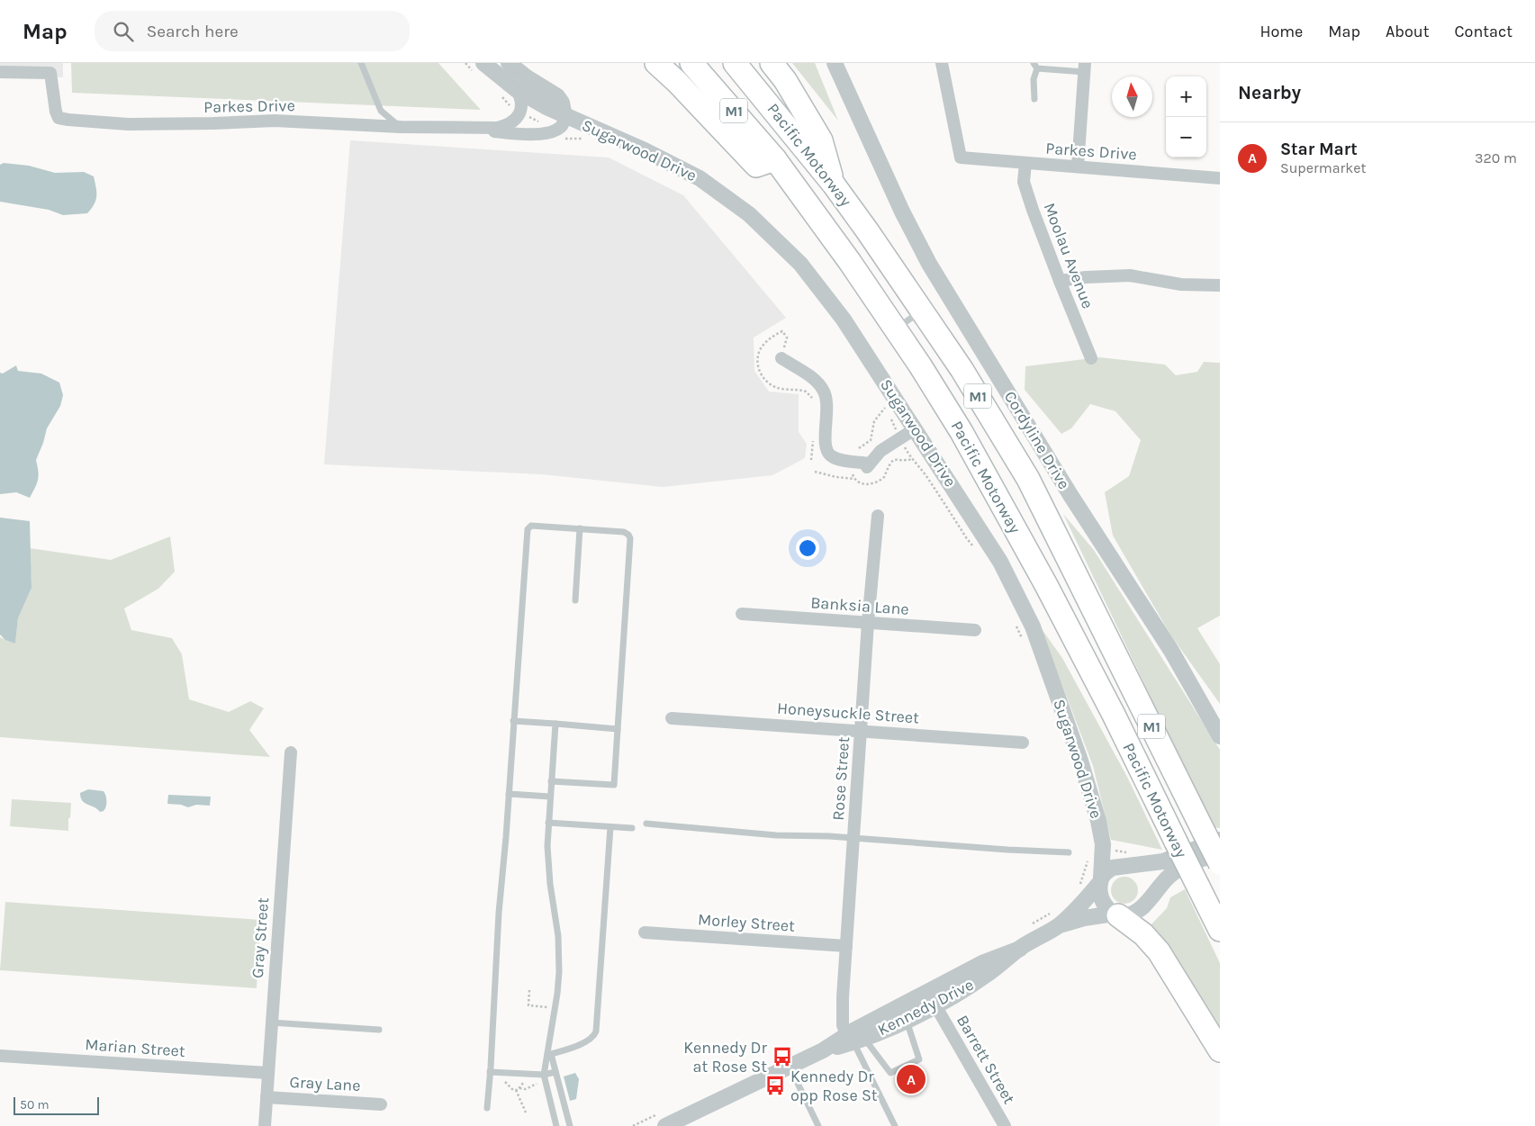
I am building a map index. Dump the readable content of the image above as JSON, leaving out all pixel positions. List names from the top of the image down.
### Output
{
  "streets": {
    "highway": ["M1", "Pacific Motorway"],
    "street": [
      "Parkes Drive",
      "Sugarwood Drive",
      "Moolau Avenue",
      "Cordyline Drive",
      "Banksia Lane",
      "Honeysuckle Street",
      "Rose Street",
      "Morley Street",
      "Gray Street",
      "Kennedy Drive",
      "Marian Street",
      "Barrett Street",
      "Gray Lane"
    ]
  },
  "crossings": [
    ["Parkes Drive", "Sugarwood Drive"],
    ["Parkes Drive", "Moolau Avenue"],
    ["Sugarwood Drive", "Kennedy Drive"],
    ["Banksia Lane", "Rose Street"],
    ["Honeysuckle Street", "Rose Street"],
    ["Rose Street", "Morley Street"],
    ["Rose Street", "Kennedy Drive"],
    ["Gray Street", "Marian Street"],
    ["Gray Street", "Gray Lane"],
    ["Kennedy Drive", "Barrett Street"]
  ],
  "places": {
    "bus stop": ["Kennedy Dr at Rose St", "Kennedy Dr opp Rose St"]
  },
  "scale_bar": "50 m",
  "north": "top",
  "page": {
    "header": "Map",
    "search": "Search here",
    "nav": [
      "Home",
      "Map",
      "About",
      "Contact"
    ],
    "heading": "Nearby",
    "map_buttons": ["+", "−"],
    "list": [
      {
        "mark": "A",
        "name": "Star Mart",
        "note": "Supermarket",
        "value": "320 m"
      }
    ],
    "pins": "A",
    "scale": "50 m"
  }
}
